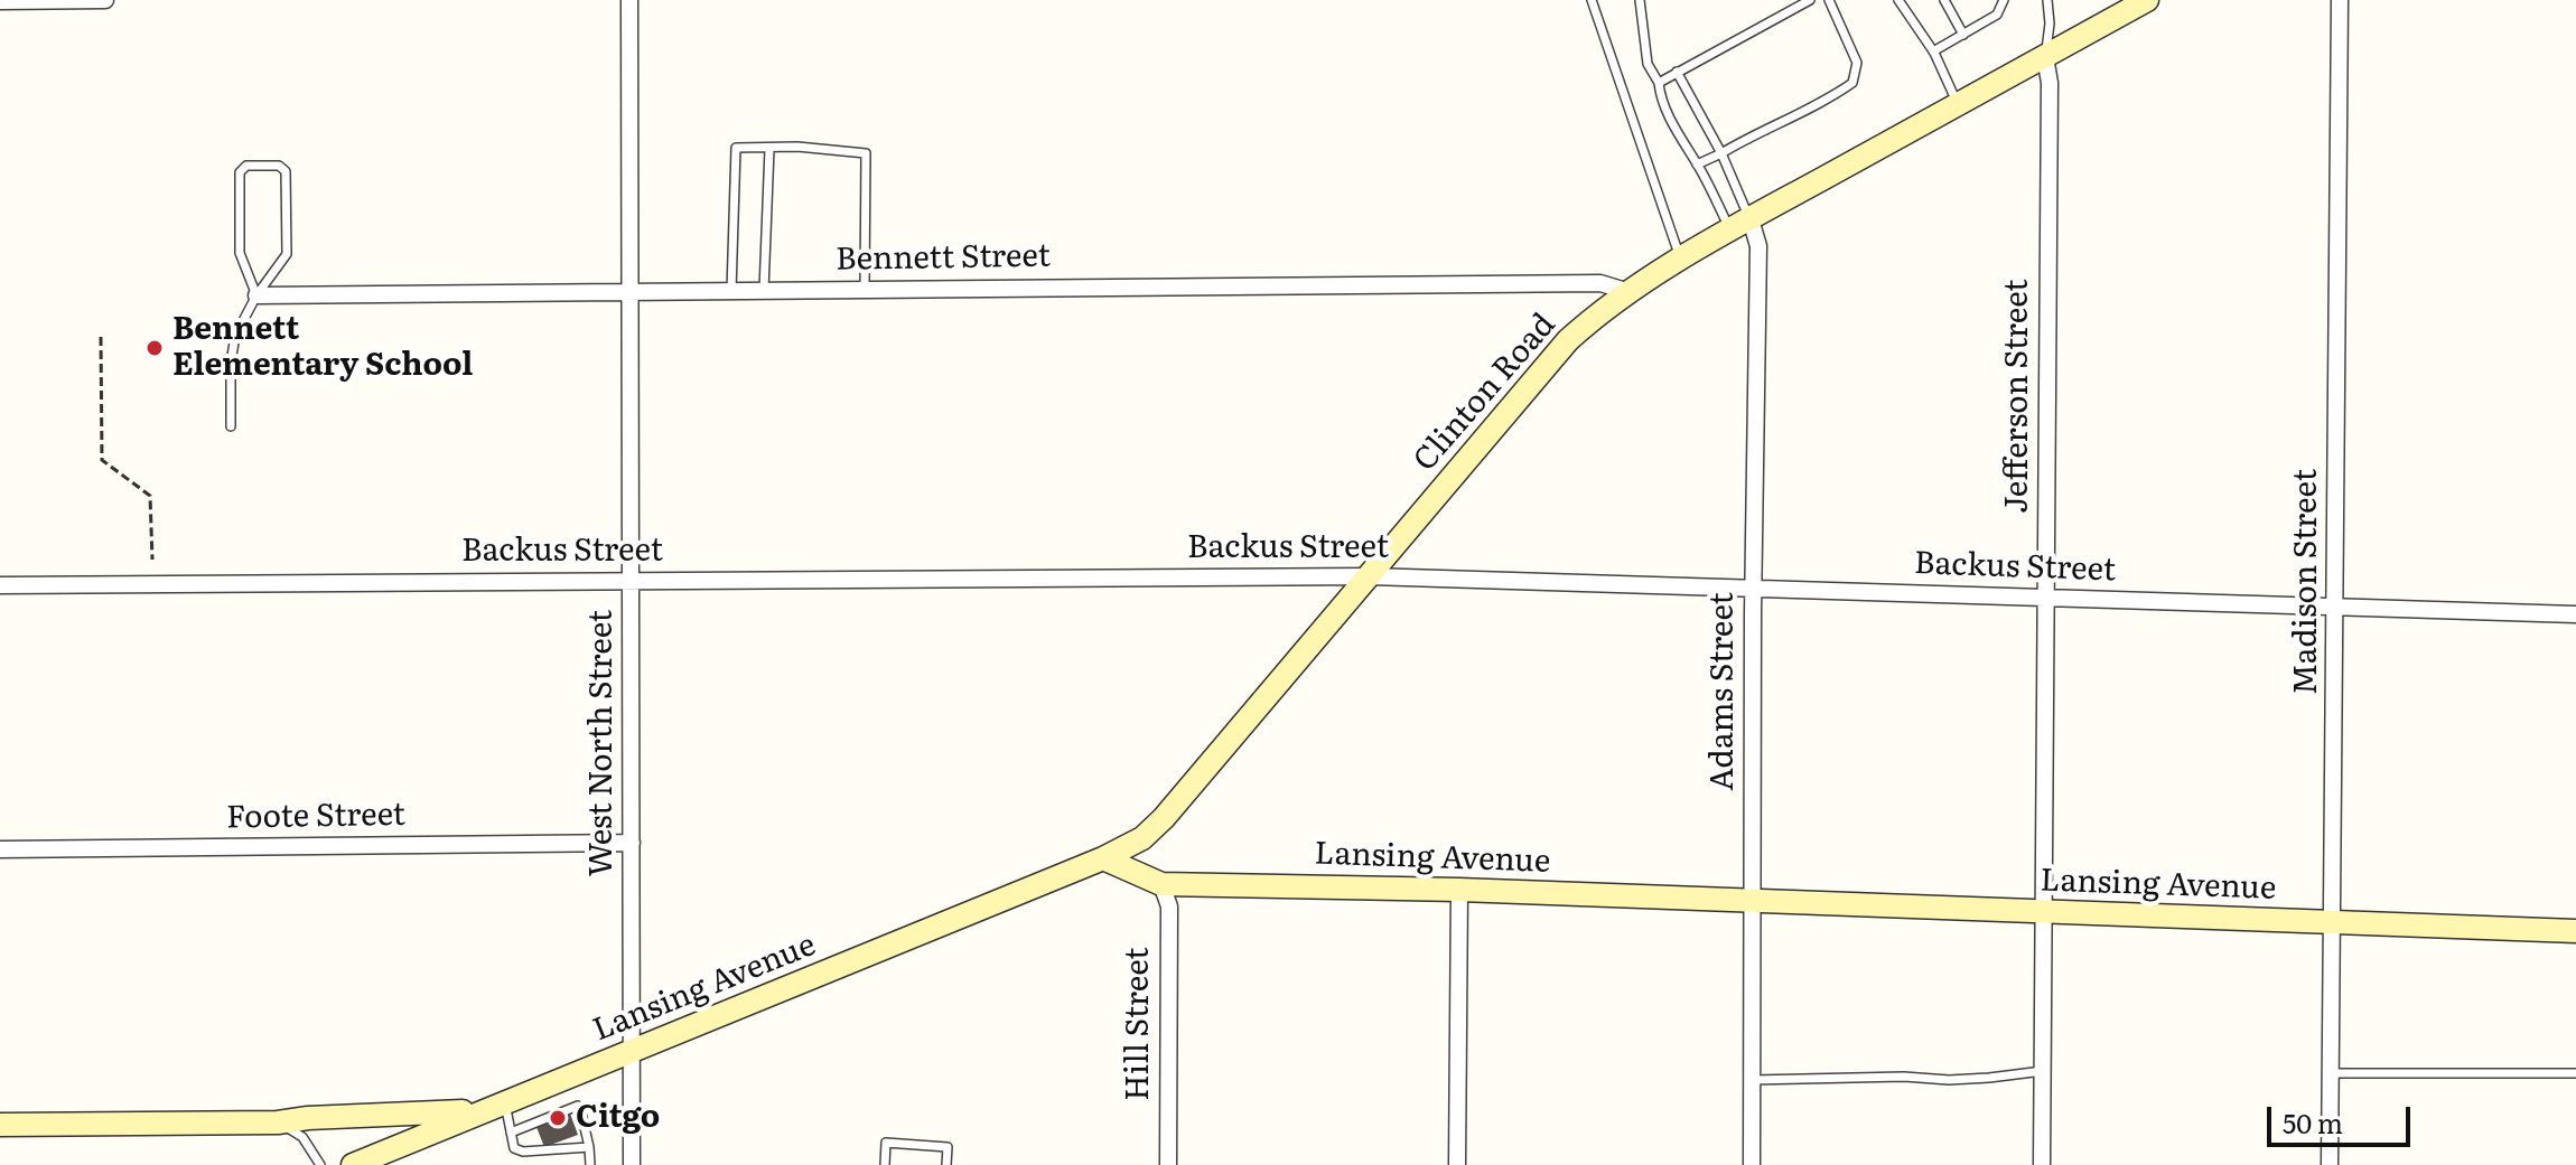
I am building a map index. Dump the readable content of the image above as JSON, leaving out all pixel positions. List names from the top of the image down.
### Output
{
  "streets": {
    "main road": ["Clinton Road", "Lansing Avenue"],
    "street": [
      "Bennett Street",
      "Jefferson Street",
      "Backus Street",
      "Madison Street",
      "Adams Street",
      "West North Street",
      "Foote Street",
      "Hill Street"
    ]
  },
  "crossings": [
    ["Bennett Street", "Clinton Road"],
    ["Bennett Street", "West North Street"],
    ["Clinton Road", "Jefferson Street"],
    ["Clinton Road", "Backus Street"],
    ["Clinton Road", "Adams Street"],
    ["Clinton Road", "Lansing Avenue"],
    ["Jefferson Street", "Backus Street"],
    ["Jefferson Street", "Lansing Avenue"],
    ["Backus Street", "Madison Street"],
    ["Backus Street", "Adams Street"],
    ["Backus Street", "West North Street"],
    ["Madison Street", "Lansing Avenue"],
    ["Adams Street", "Lansing Avenue"],
    ["West North Street", "Foote Street"],
    ["West North Street", "Lansing Avenue"],
    ["Lansing Avenue", "Hill Street"]
  ],
  "places": ["Bennett Elementary School", "Citgo"],
  "scale_bar": "50 m"
}
